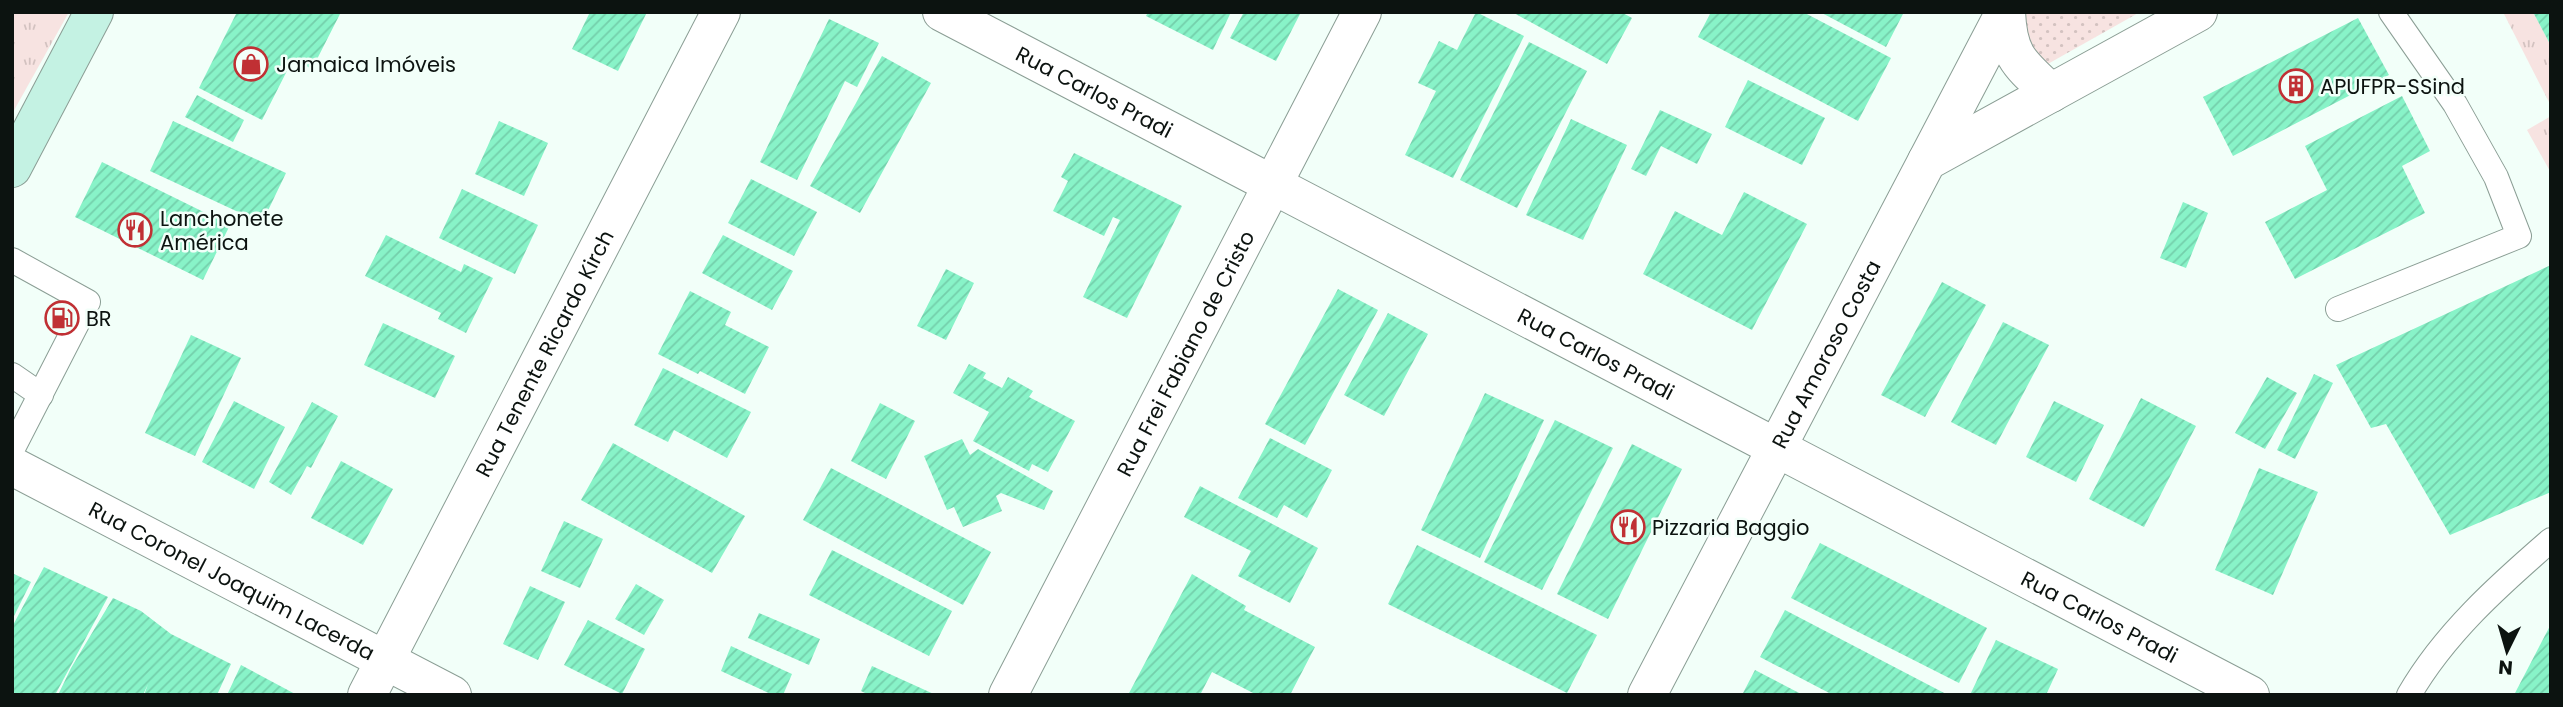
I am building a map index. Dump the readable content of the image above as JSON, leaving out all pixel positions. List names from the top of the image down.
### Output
{
  "streets": {
    "street": [
      "Rua Carlos Pradi",
      "Rua Tenente Ricardo Kirch",
      "Rua Frei Fabiano de Cristo",
      "Rua Amoroso Costa",
      "Rua Coronel Joaquim Lacerda"
    ]
  },
  "crossings": [
    ["Rua Carlos Pradi", "Rua Frei Fabiano de Cristo"],
    ["Rua Carlos Pradi", "Rua Amoroso Costa"],
    ["Rua Tenente Ricardo Kirch", "Rua Coronel Joaquim Lacerda"]
  ],
  "places": {
    "shop": ["Jamaica Imóveis"],
    "building": ["APUFPR-SSind"],
    "restaurant": ["Lanchonete América", "Pizzaria Baggio"],
    "fuel station": ["BR"]
  },
  "north": "bottom"
}
